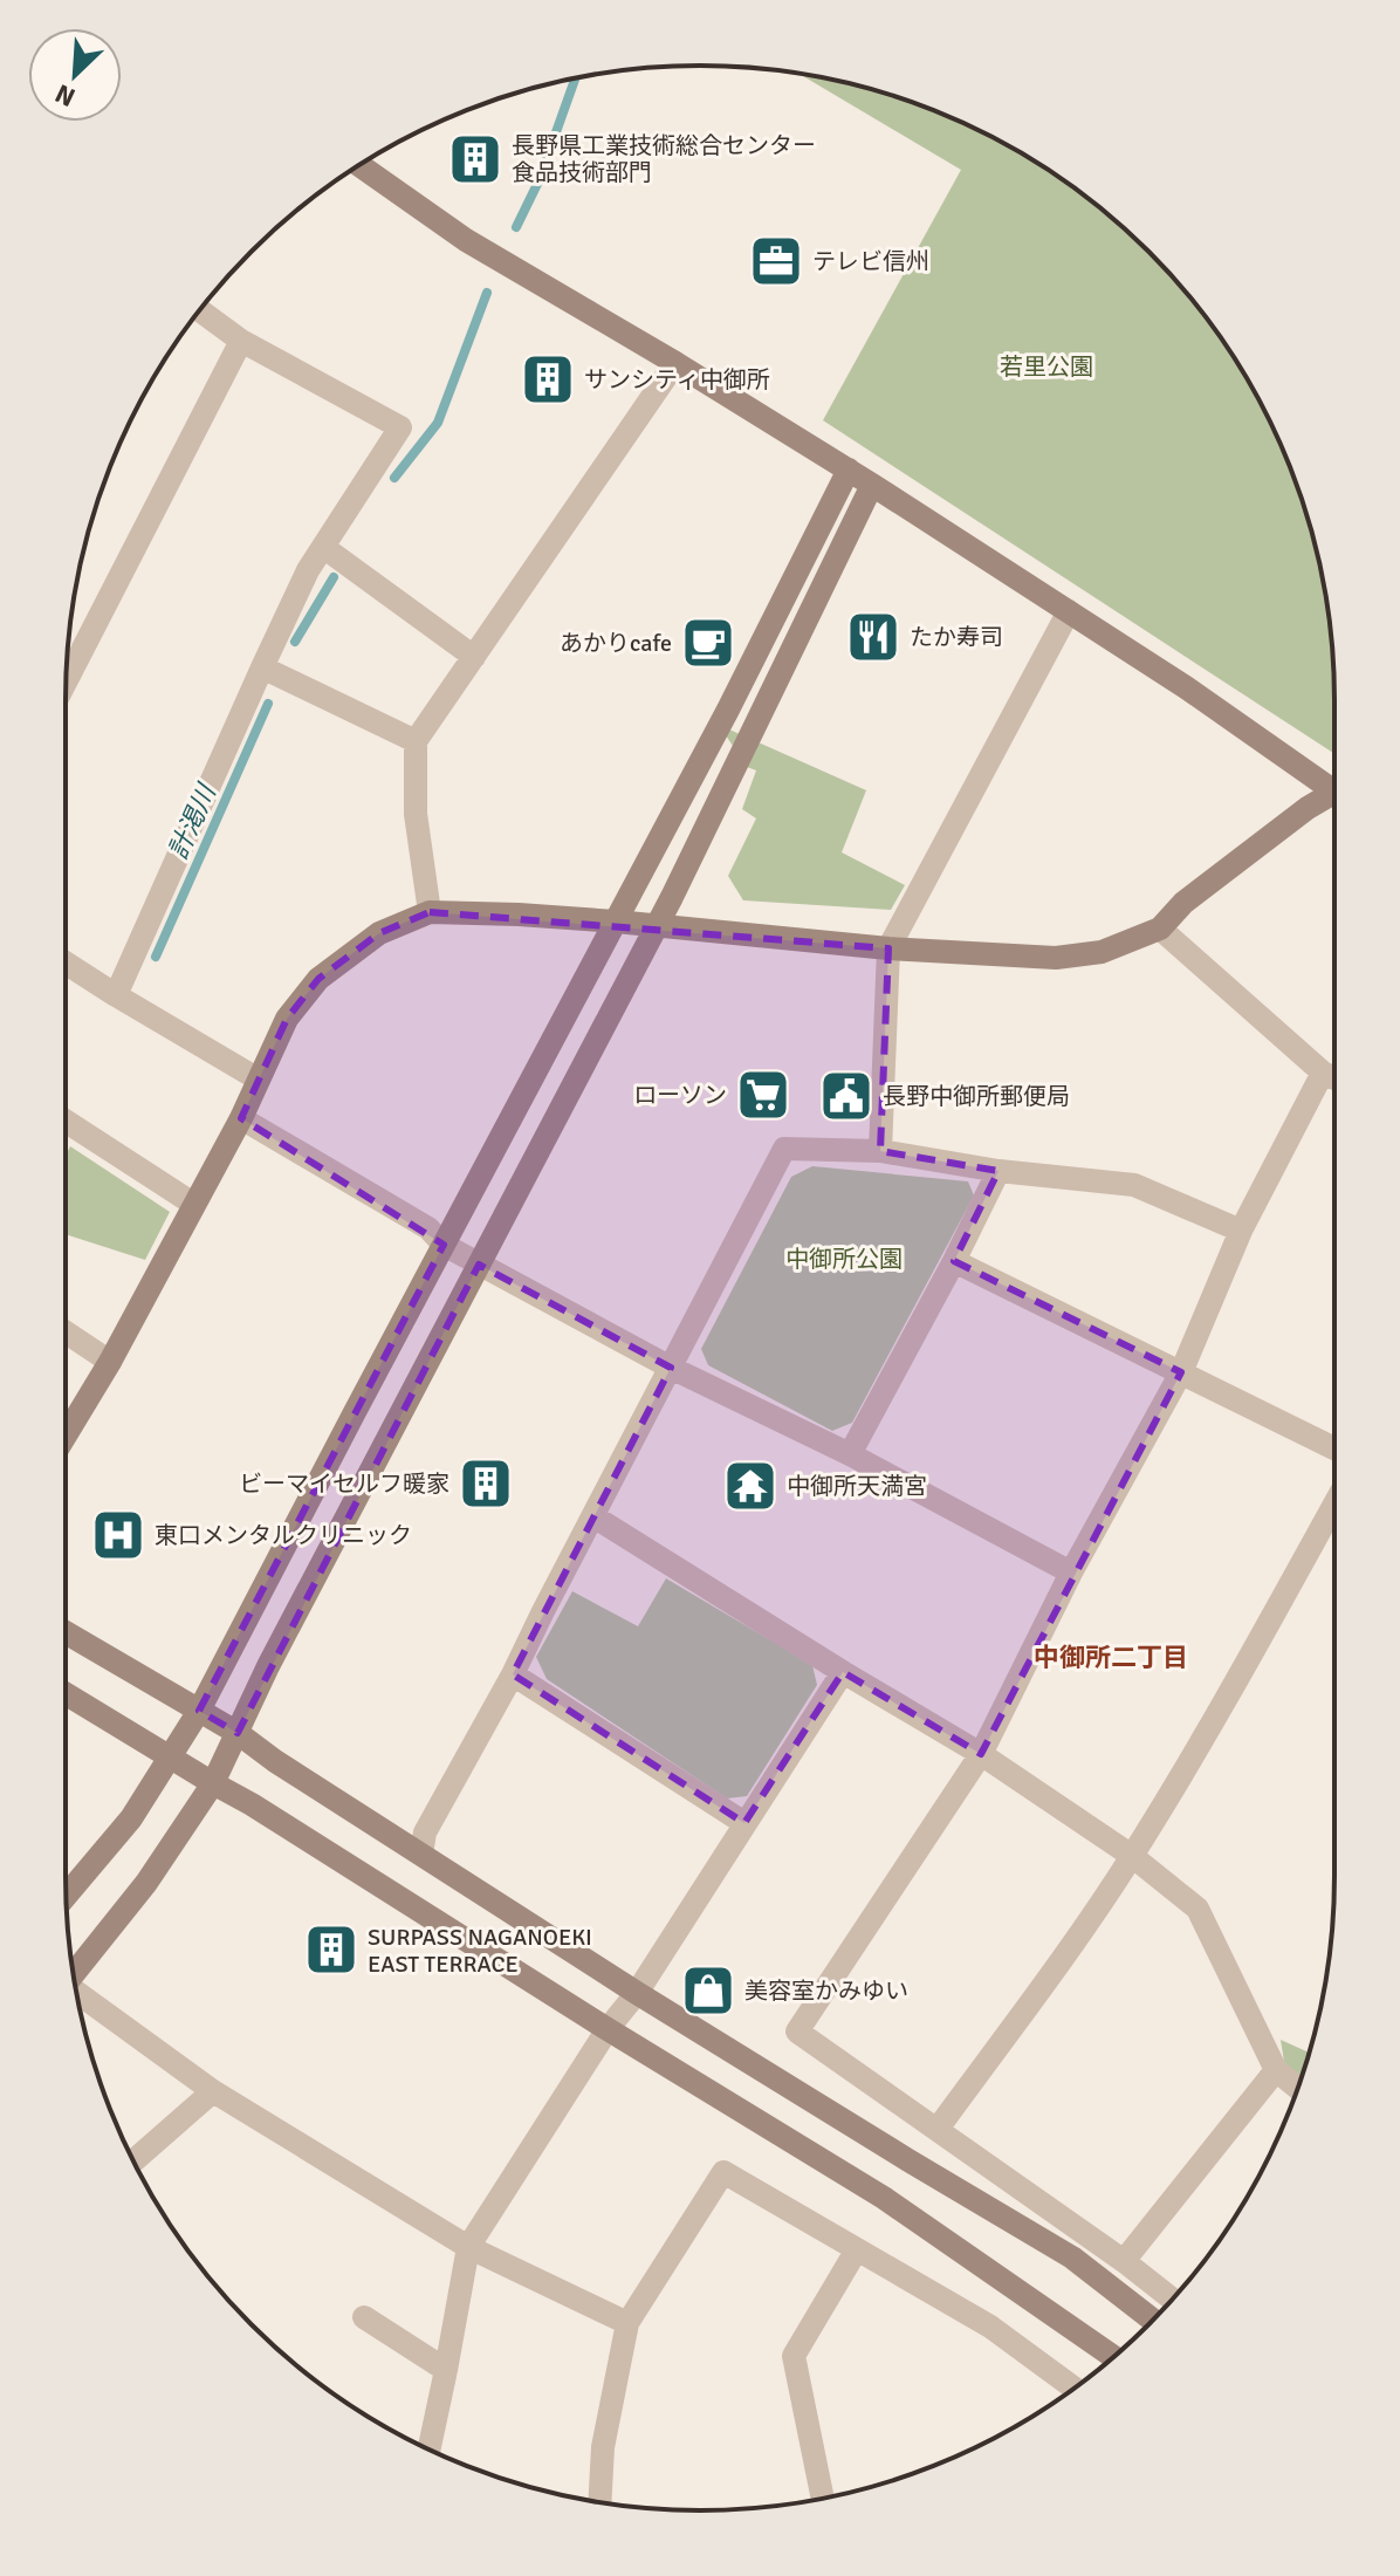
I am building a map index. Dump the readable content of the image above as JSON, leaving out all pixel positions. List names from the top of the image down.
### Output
{
  "districts": ["中御所二丁目"],
  "water": ["計渇川"],
  "parks": ["若里公園", "中御所公園"],
  "places": {
    "building": [
      "長野県工業技術総合センター 食品技術部門",
      "サンシティ中御所",
      "ビーマイセルフ暖家",
      "SURPASS NAGANOEKI EAST TERRACE"
    ],
    "office": ["テレビ信州"],
    "restaurant": ["たか寿司"],
    "cafe": ["あかりcafe"],
    "supermarket": ["ローソン"],
    "public building": ["長野中御所郵便局"],
    "temple": ["中御所天満宮"],
    "hospital": ["東口メンタルクリニック"],
    "shop": ["美容室かみゆい"]
  },
  "north": "bottom left"
}
